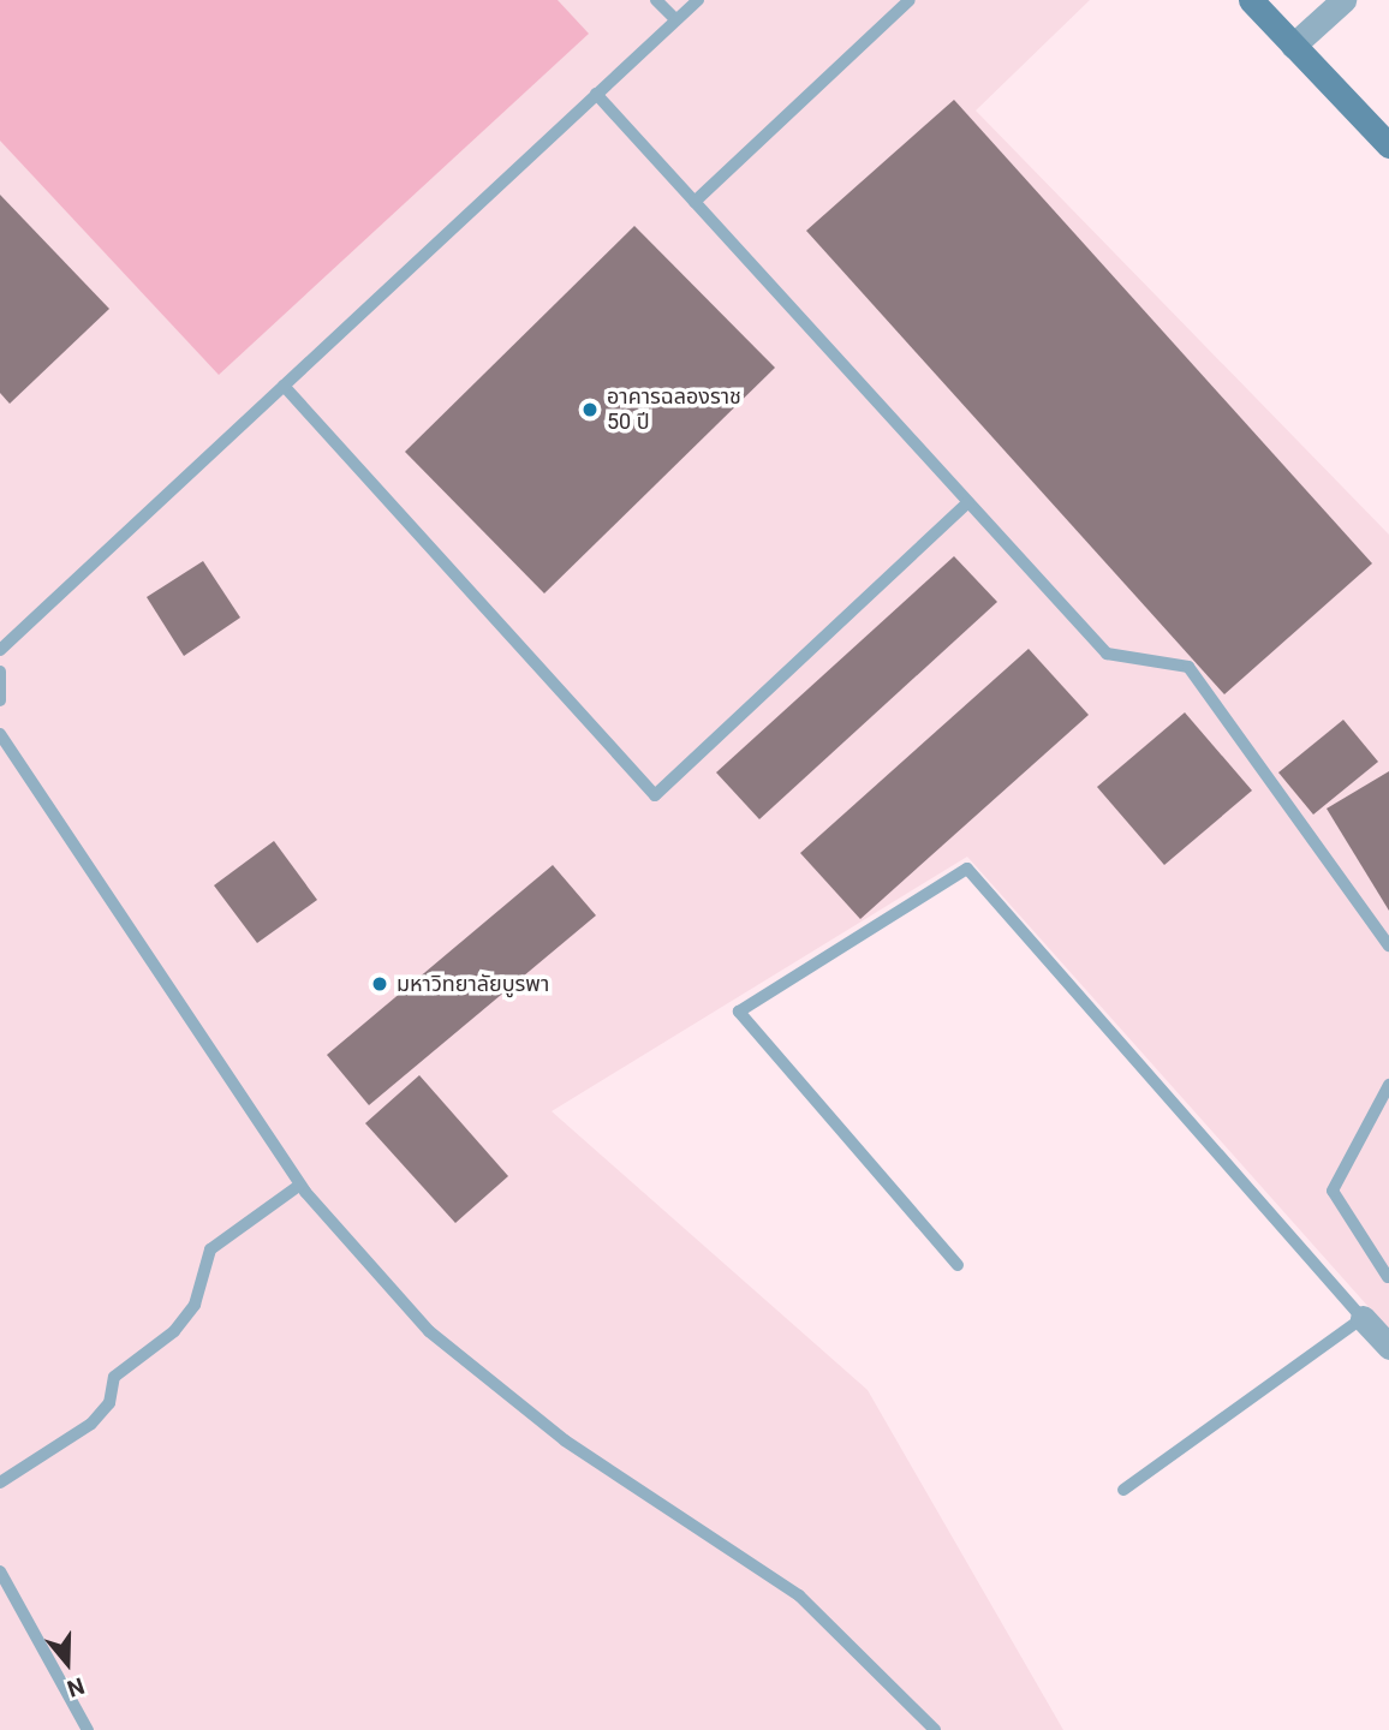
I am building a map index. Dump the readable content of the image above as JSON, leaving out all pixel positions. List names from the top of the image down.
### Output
{
  "places": ["อาคารฉลองราช 50 ปี", "มหาวิทยาลัยบูรพา"],
  "north": "bottom"
}
